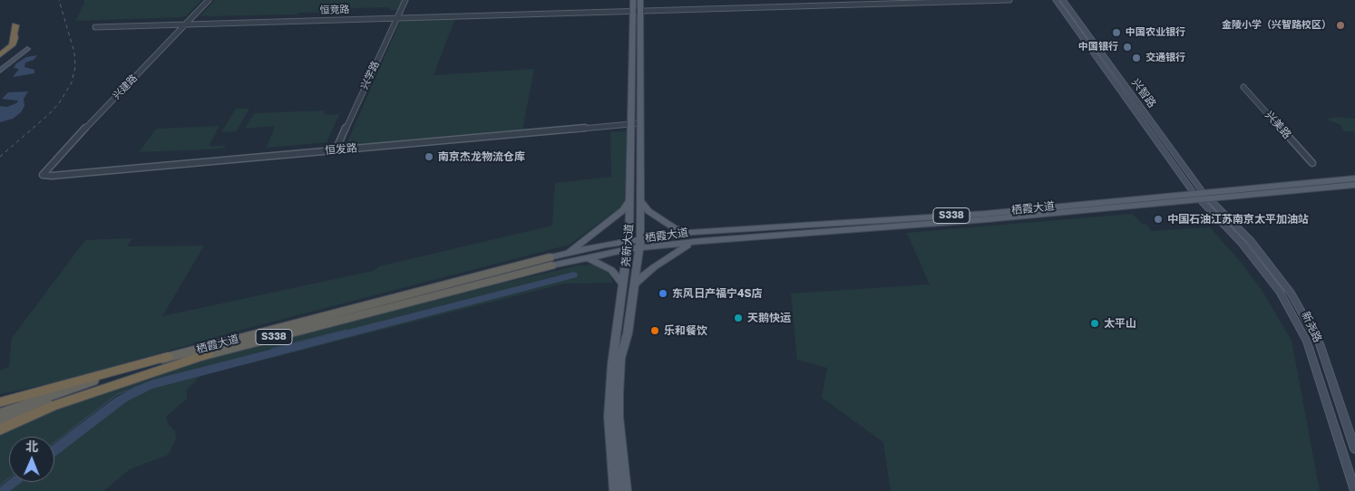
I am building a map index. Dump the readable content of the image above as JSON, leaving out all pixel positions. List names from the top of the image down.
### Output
{
  "streets": {
    "highway": ["栖霞大道", "S338"],
    "main road": ["兴智路", "尧新大道", "新尧路"],
    "street": [
      "恒竞路",
      "兴学路",
      "兴建路",
      "兴美路",
      "恒发路"
    ]
  },
  "crossings": [
    ["恒竞路", "兴学路"],
    ["恒竞路", "兴建路"],
    ["恒竞路", "尧新大道"],
    ["兴学路", "恒发路"],
    ["兴建路", "恒发路"],
    ["兴智路", "栖霞大道"],
    ["兴智路", "新尧路"],
    ["恒发路", "尧新大道"],
    ["栖霞大道", "尧新大道"],
    ["栖霞大道", "新尧路"]
  ],
  "places": [
    "金陵小学（兴智路校区）",
    "中国农业银行",
    "中国银行",
    "交通银行",
    "南京杰龙物流仓库",
    "中国石油江苏南京太平加油站",
    "东风日产福宁4S店",
    "天鹅快运",
    "太平山",
    "乐和餐饮"
  ],
  "north": "top"
}
